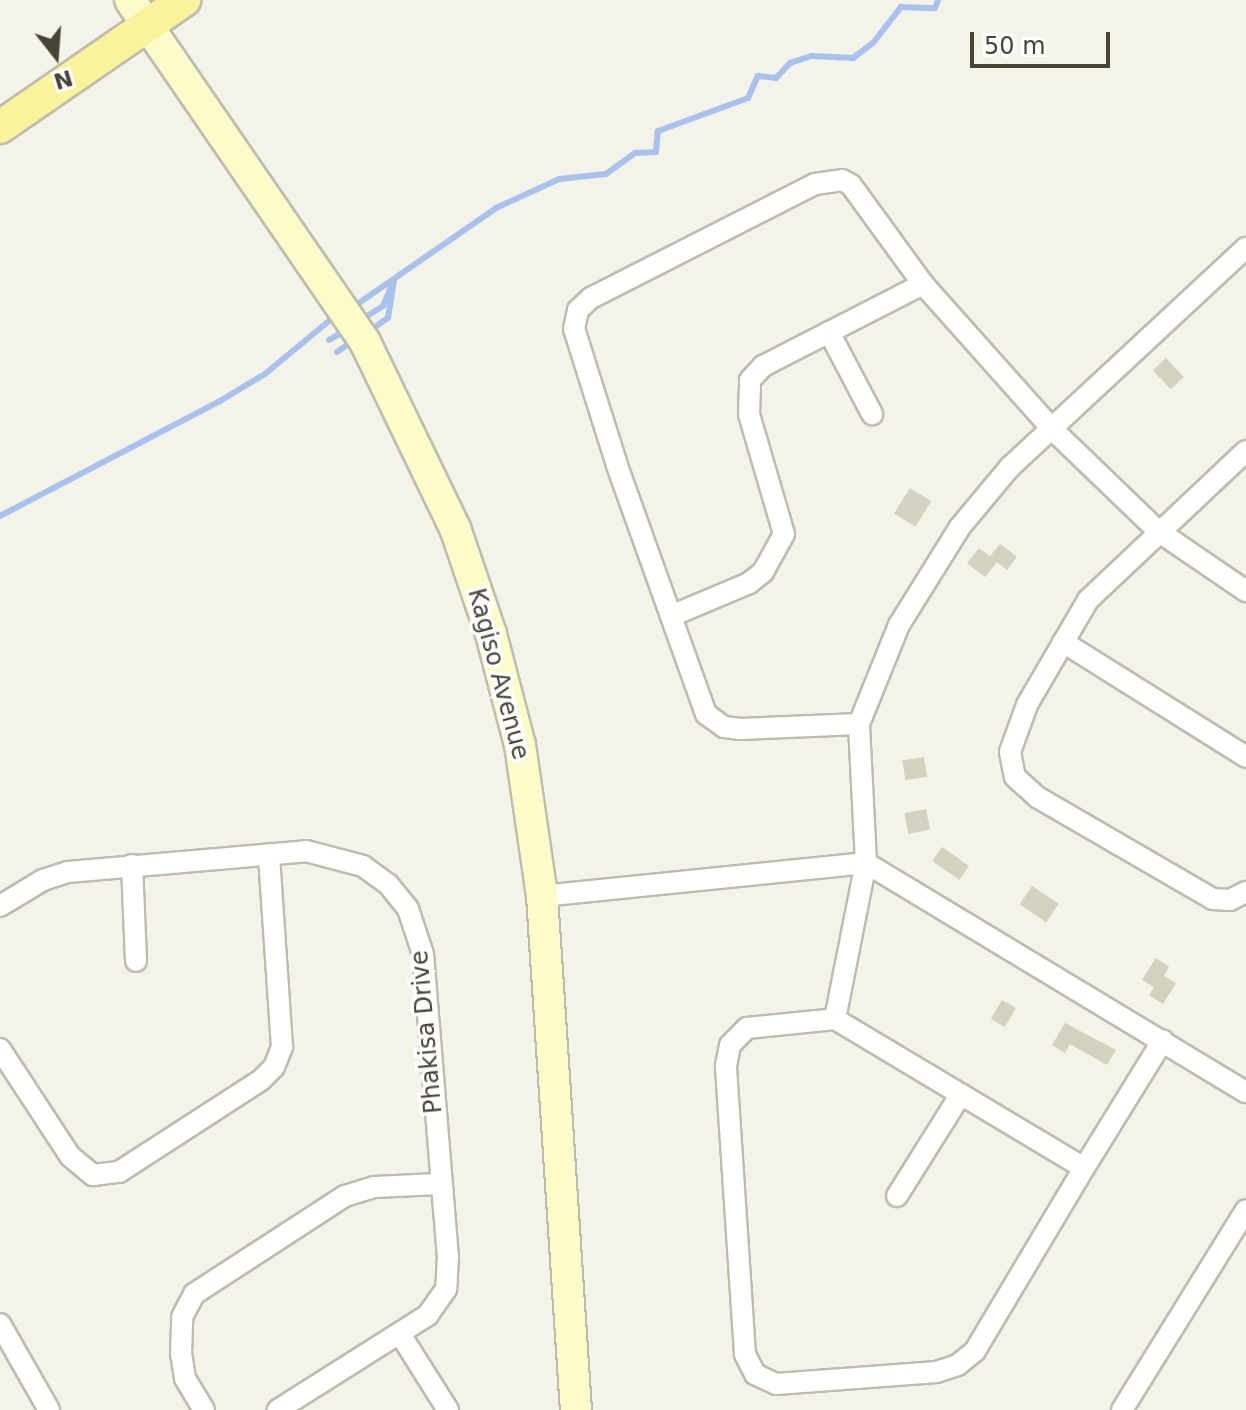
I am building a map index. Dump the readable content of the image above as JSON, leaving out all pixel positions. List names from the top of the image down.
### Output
{
  "streets": {
    "street": ["Kagiso Avenue", "Phakisa Drive"]
  },
  "scale_bar": "50 m",
  "north": "bottom"
}
